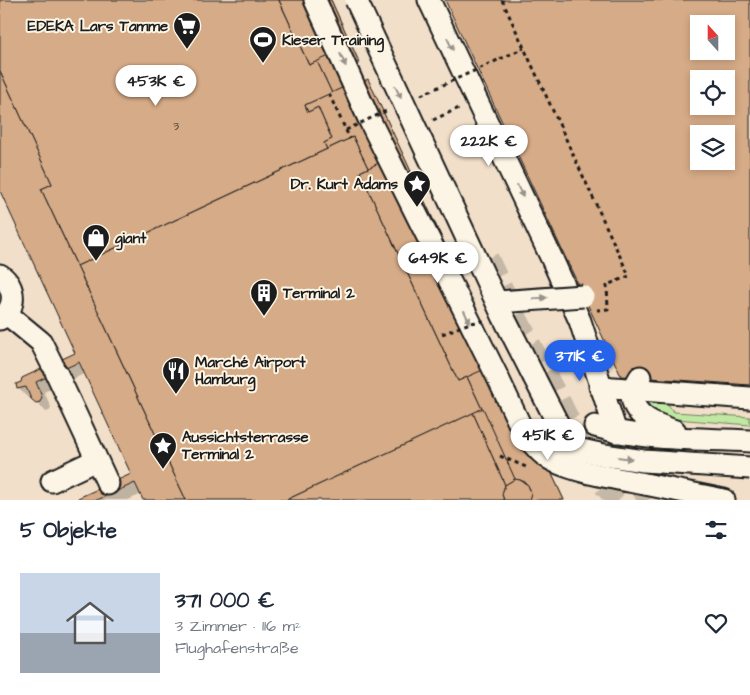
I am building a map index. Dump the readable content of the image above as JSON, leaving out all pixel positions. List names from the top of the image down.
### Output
{
  "places": {
    "supermarket": ["EDEKA Lars Tamme"],
    "sports": ["Kieser Training"],
    "place": ["Dr. Kurt Adams", "Aussichtsterrasse Terminal 2"],
    "shop": ["giant"],
    "building": ["Terminal 2"],
    "restaurant": ["Marché Airport Hamburg"]
  },
  "house_numbers": ["3"],
  "north": "top",
  "page": {
    "price": [
      "453K €",
      "222K €",
      "649K €",
      "371K €",
      "451K €"
    ],
    "heading": "5 Objekte",
    "list": [
      {
        "name": "371 000 €",
        "note": "3 Zimmer · 116 m² · Flughafenstraße"
      }
    ]
  }
}
